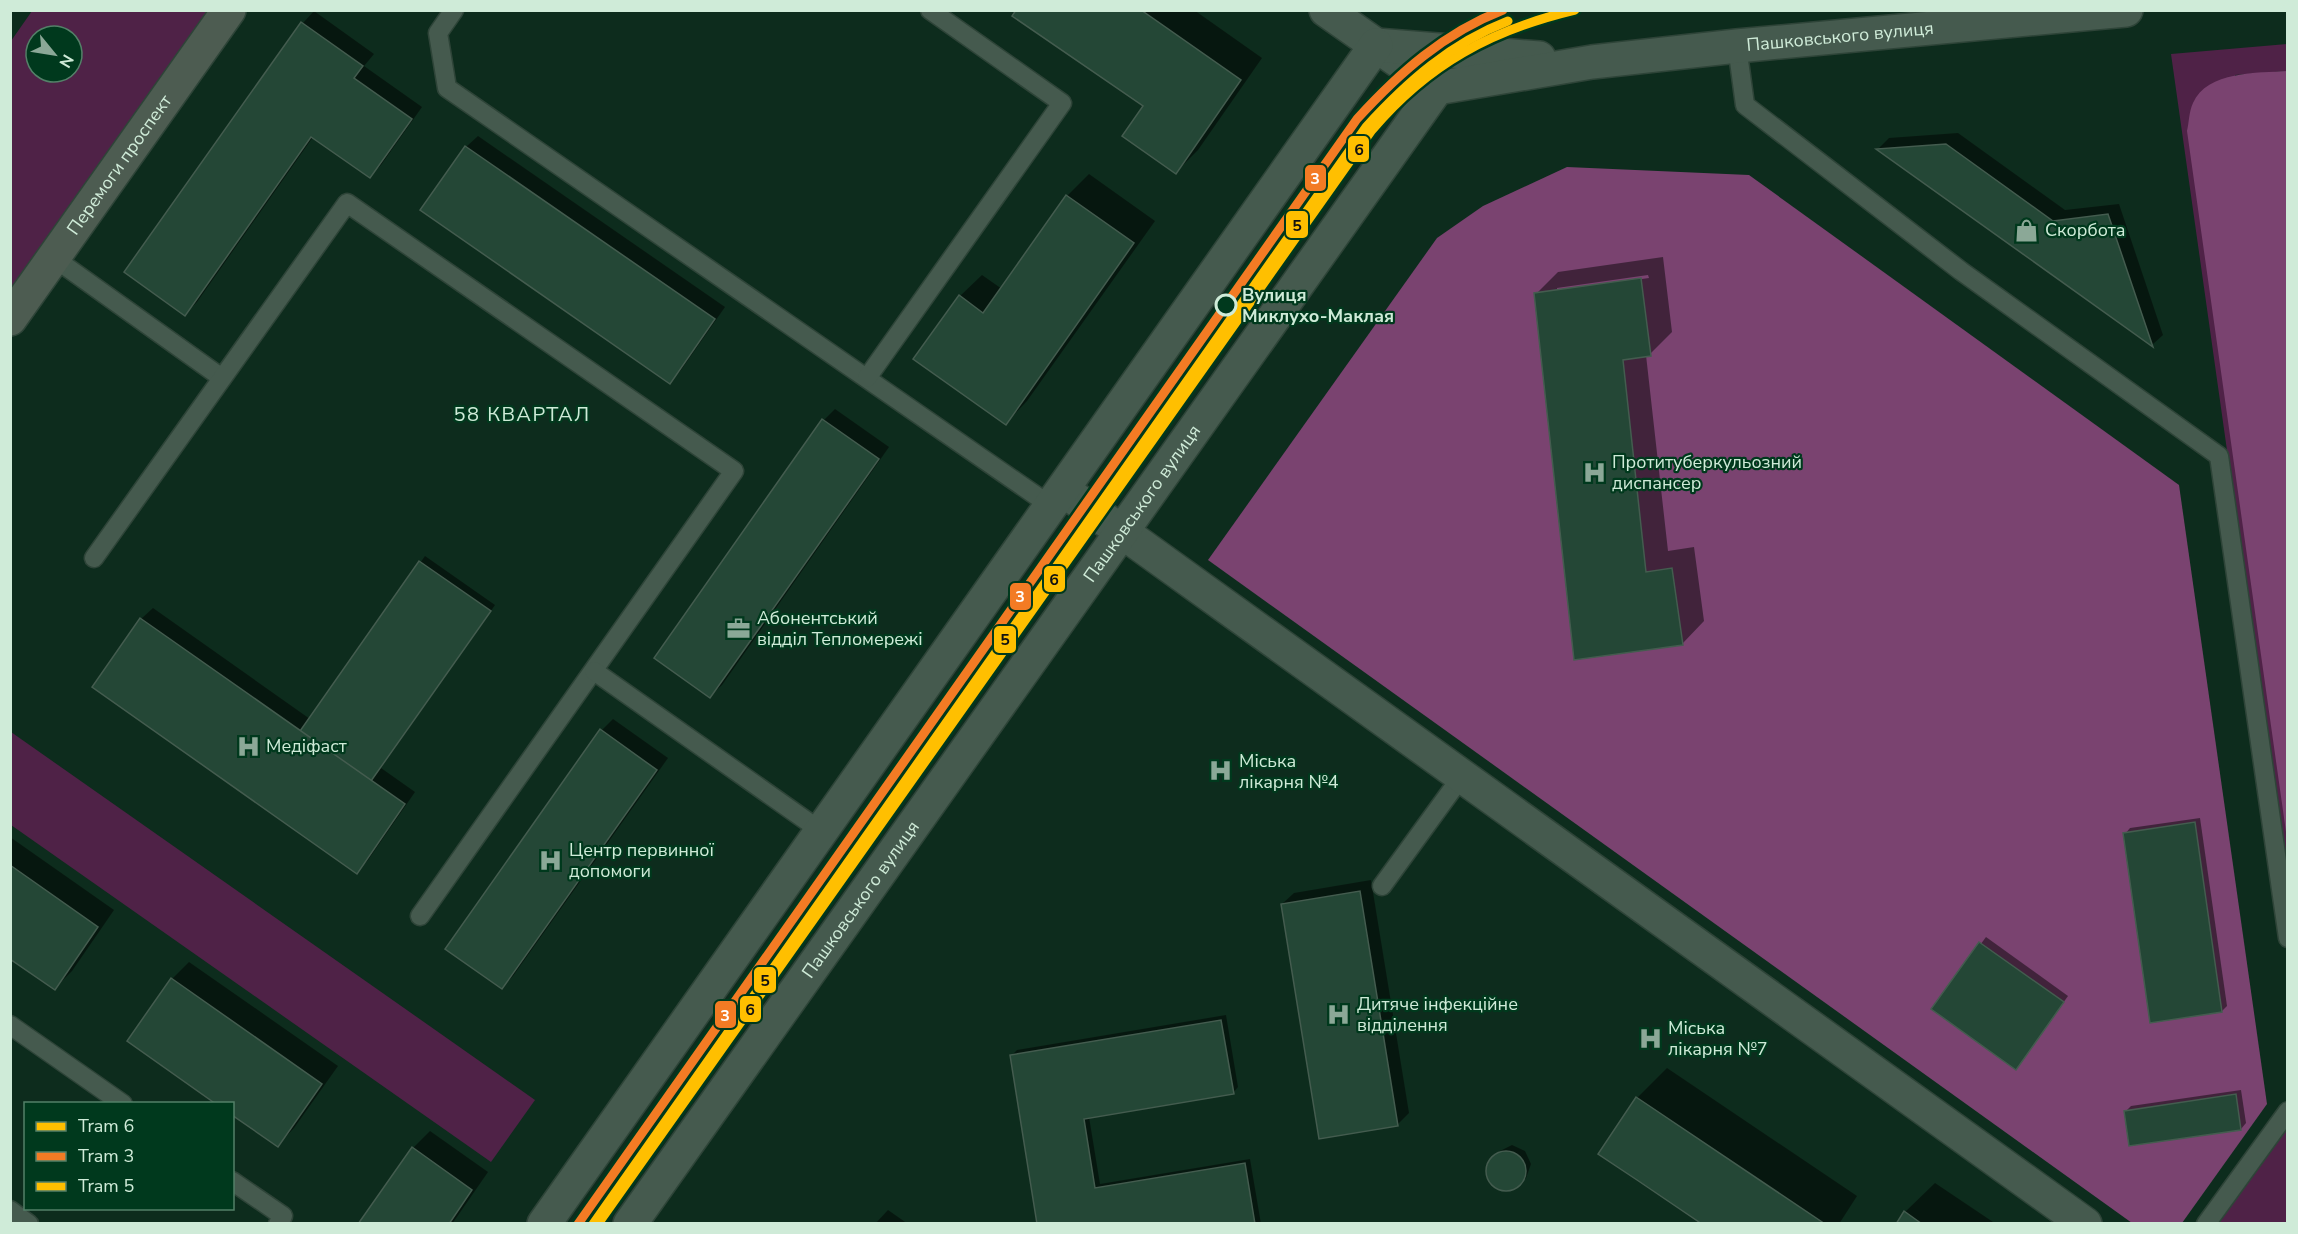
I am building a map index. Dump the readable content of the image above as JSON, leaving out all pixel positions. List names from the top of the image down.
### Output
{
  "streets": {
    "main road": ["Перемоги проспект"],
    "street": ["Пашковського вулиця"]
  },
  "districts": ["58 КВАРТАЛ"],
  "places": {
    "shop": ["Скорбота"],
    "other": ["Вулиця Миклухо-Маклая"],
    "hospital": [
      "Протитуберкульозний диспансер",
      "Медіфаст",
      "Міська лікарня №4",
      "Центр первинної допомоги",
      "Дитяче інфекційне відділення",
      "Міська лікарня №7"
    ],
    "office": ["Абонентський відділ Тепломережі"]
  },
  "lines": ["tram line 6", "tram line 3", "tram line 5"],
  "legend": ["Tram 6", "Tram 3", "Tram 5"],
  "north": "bottom right"
}
